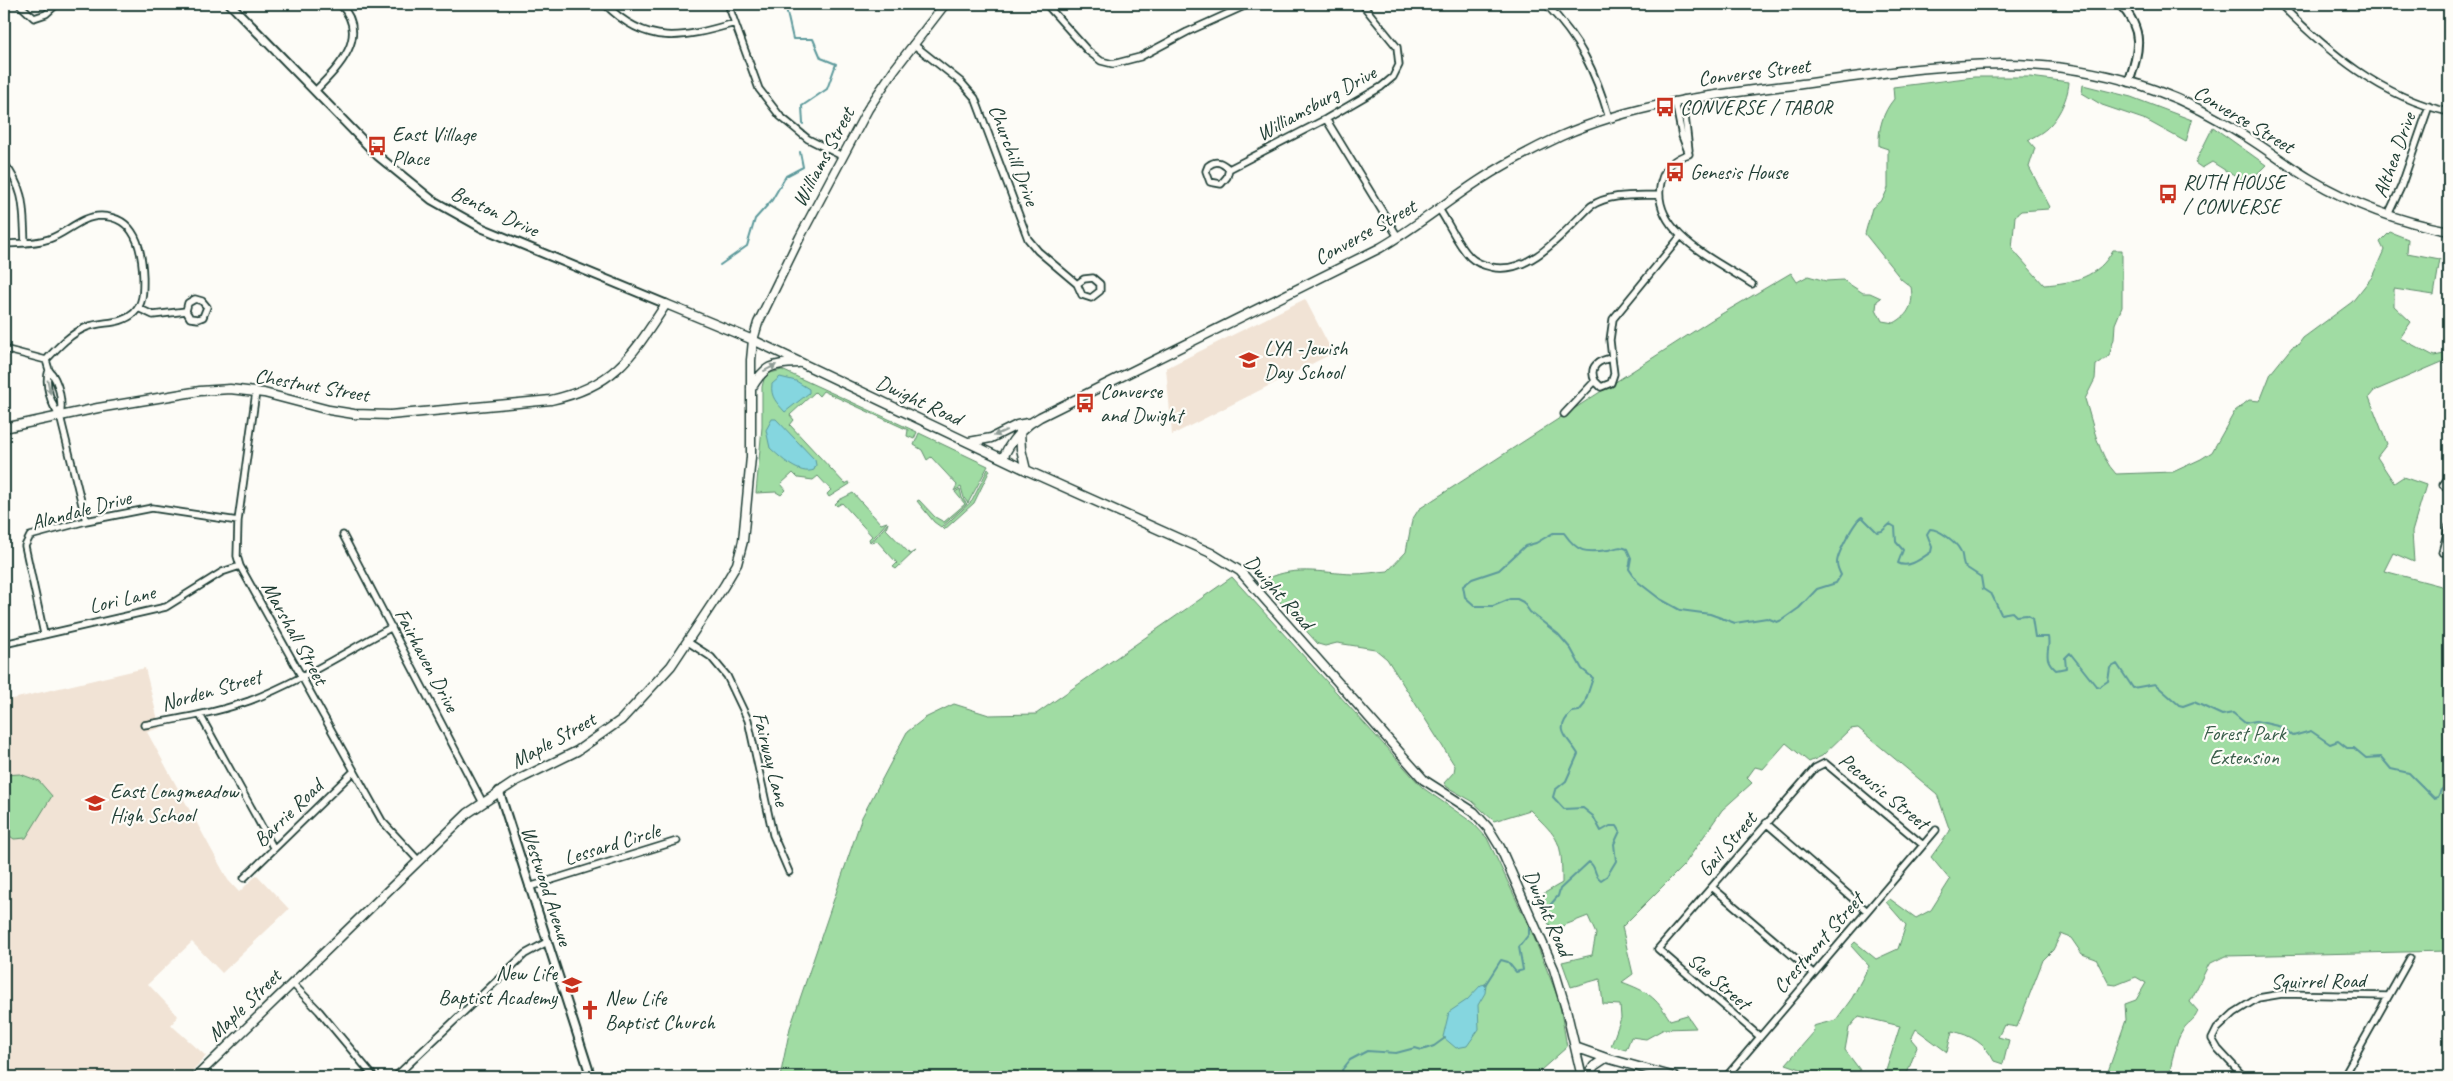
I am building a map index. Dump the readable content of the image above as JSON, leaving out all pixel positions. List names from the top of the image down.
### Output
{
  "streets": {
    "main road": [
      "Converse Street",
      "Williams Street",
      "Chestnut Street",
      "Dwight Road",
      "Maple Street"
    ],
    "street": [
      "Williamsburg Drive",
      "Churchill Drive",
      "Althea Drive",
      "Benton Drive",
      "Alandale Drive",
      "Lori Lane",
      "Marshall Street",
      "Fairhaven Drive",
      "Norden Street",
      "Fairway Lane",
      "Pecousic Street",
      "Barrie Road",
      "Lessard Circle",
      "Gail Street",
      "Westwood Avenue",
      "Crestmont Street",
      "Sue Street",
      "Squirrel Road"
    ]
  },
  "crossings": [
    ["Converse Street", "Althea Drive"],
    ["Converse Street", "Dwight Road"],
    ["Churchill Drive", "Williams Street"],
    ["Williams Street", "Dwight Road"],
    ["Williams Street", "Maple Street"],
    ["Benton Drive", "Chestnut Street"],
    ["Benton Drive", "Dwight Road"],
    ["Chestnut Street", "Dwight Road"],
    ["Chestnut Street", "Marshall Street"],
    ["Dwight Road", "Maple Street"],
    ["Alandale Drive", "Lori Lane"],
    ["Alandale Drive", "Marshall Street"],
    ["Lori Lane", "Marshall Street"],
    ["Marshall Street", "Norden Street"],
    ["Marshall Street", "Maple Street"],
    ["Marshall Street", "Barrie Road"],
    ["Fairhaven Drive", "Norden Street"],
    ["Fairhaven Drive", "Maple Street"],
    ["Maple Street", "Fairway Lane"],
    ["Maple Street", "Westwood Avenue"],
    ["Pecousic Street", "Gail Street"],
    ["Pecousic Street", "Crestmont Street"],
    ["Lessard Circle", "Westwood Avenue"],
    ["Gail Street", "Sue Street"],
    ["Crestmont Street", "Sue Street"]
  ],
  "parks": ["Forest Park Extension"],
  "places": {
    "bus stop": [
      "CONVERSE / TABOR",
      "East Village Place",
      "Genesis House",
      "RUTH HOUSE / CONVERSE",
      "Converse and Dwight"
    ],
    "school or university": ["LYA -Jewish Day School", "East Longmeadow High School", "New Life Baptist Academy"],
    "church": ["New Life Baptist Church"]
  }
}
